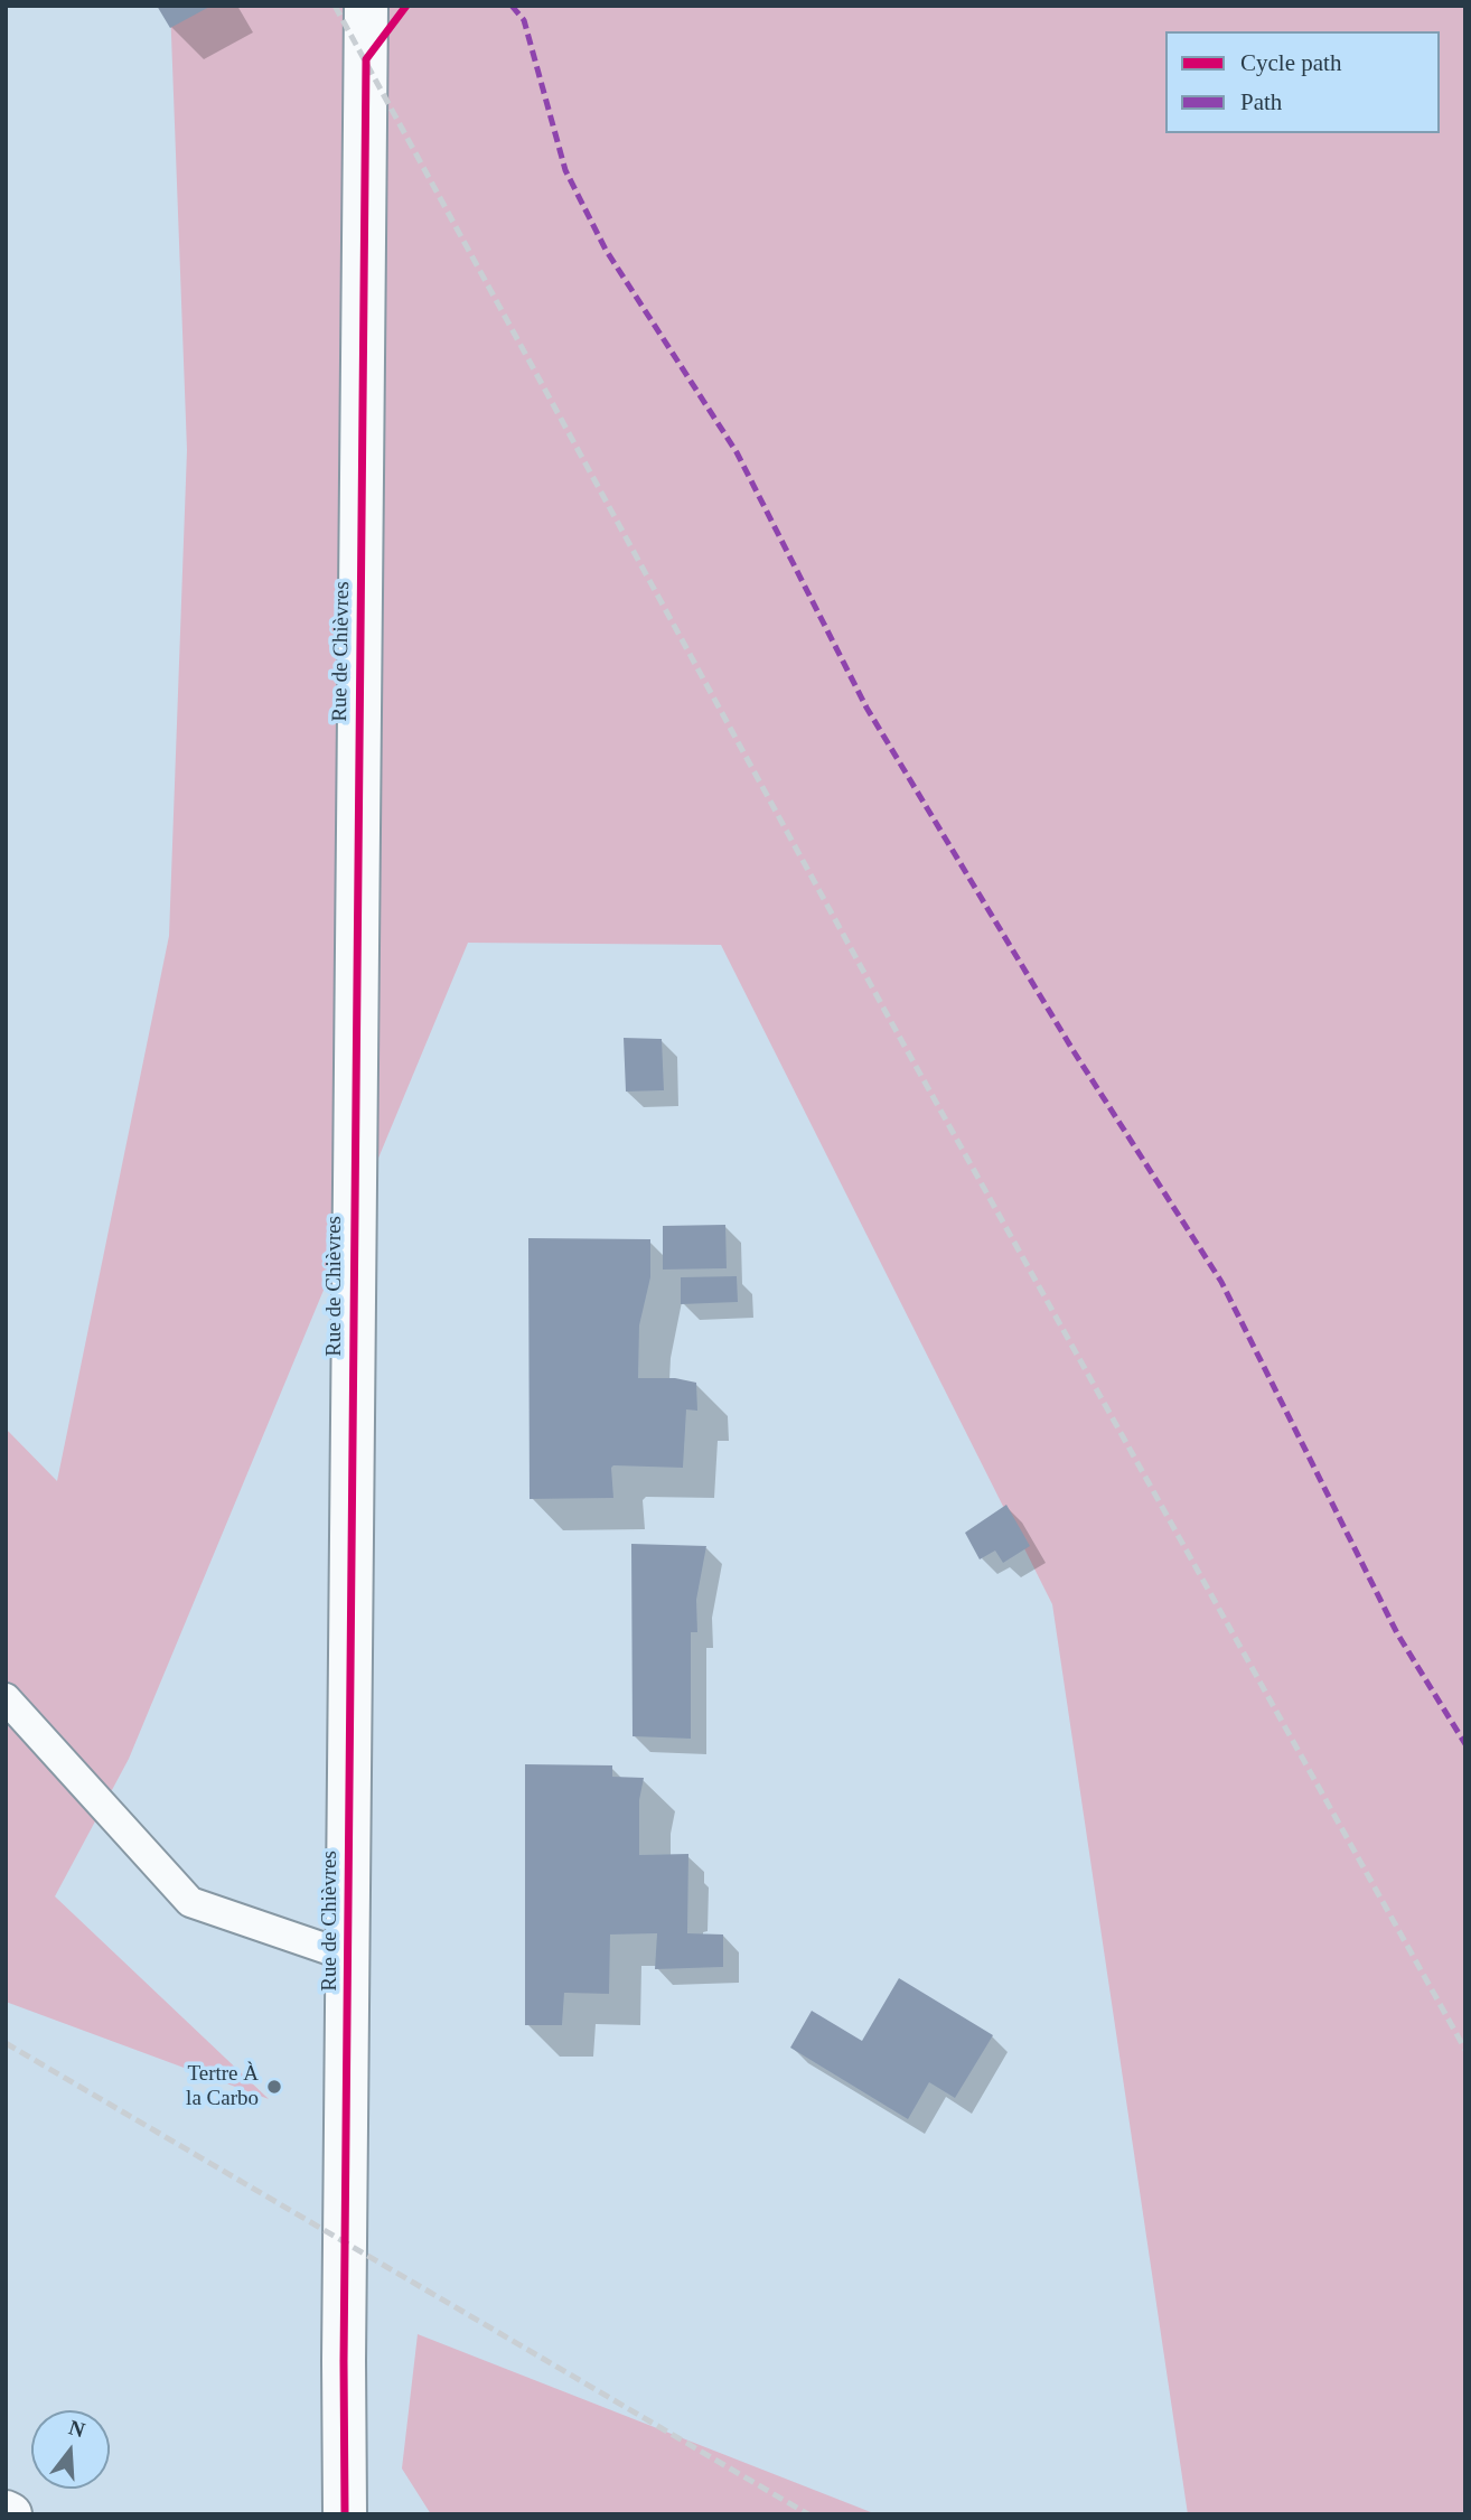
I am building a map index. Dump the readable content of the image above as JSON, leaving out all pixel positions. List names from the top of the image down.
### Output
{
  "streets": {
    "main road": ["Rue de Chièvres"]
  },
  "places": ["Tertre À la Carbo"],
  "legend": ["Cycle path", "Path"],
  "north": "top"
}
